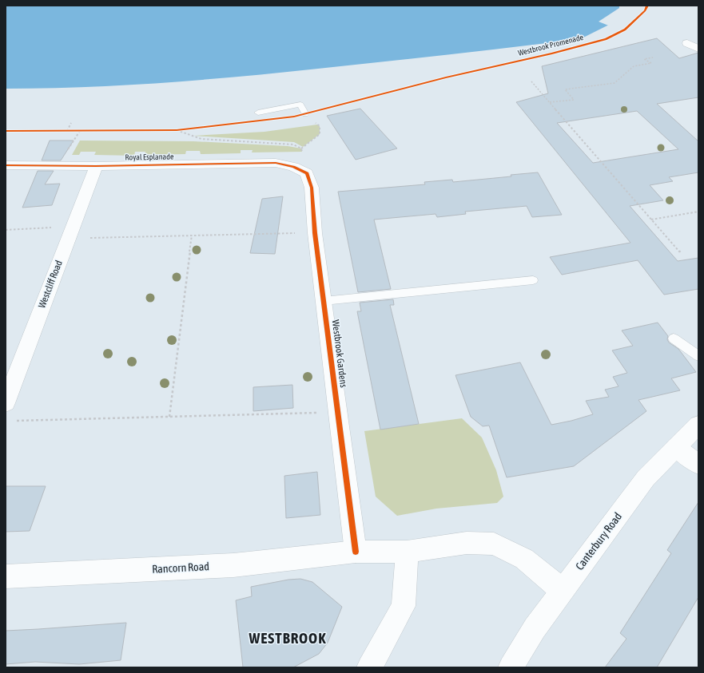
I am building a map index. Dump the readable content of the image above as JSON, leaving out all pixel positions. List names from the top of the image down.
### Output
{
  "streets": {
    "main road": [
      "Royal Esplanade",
      "Westcliff Road",
      "Westbrook Gardens",
      "Canterbury Road",
      "Rancorn Road"
    ],
    "cycle path": ["Westbrook Promenade"]
  },
  "crossings": [
    ["Royal Esplanade", "Westcliff Road"],
    ["Royal Esplanade", "Westbrook Gardens"],
    ["Westbrook Gardens", "Rancorn Road"],
    ["Canterbury Road", "Rancorn Road"]
  ],
  "districts": ["WESTBROOK"]
}
